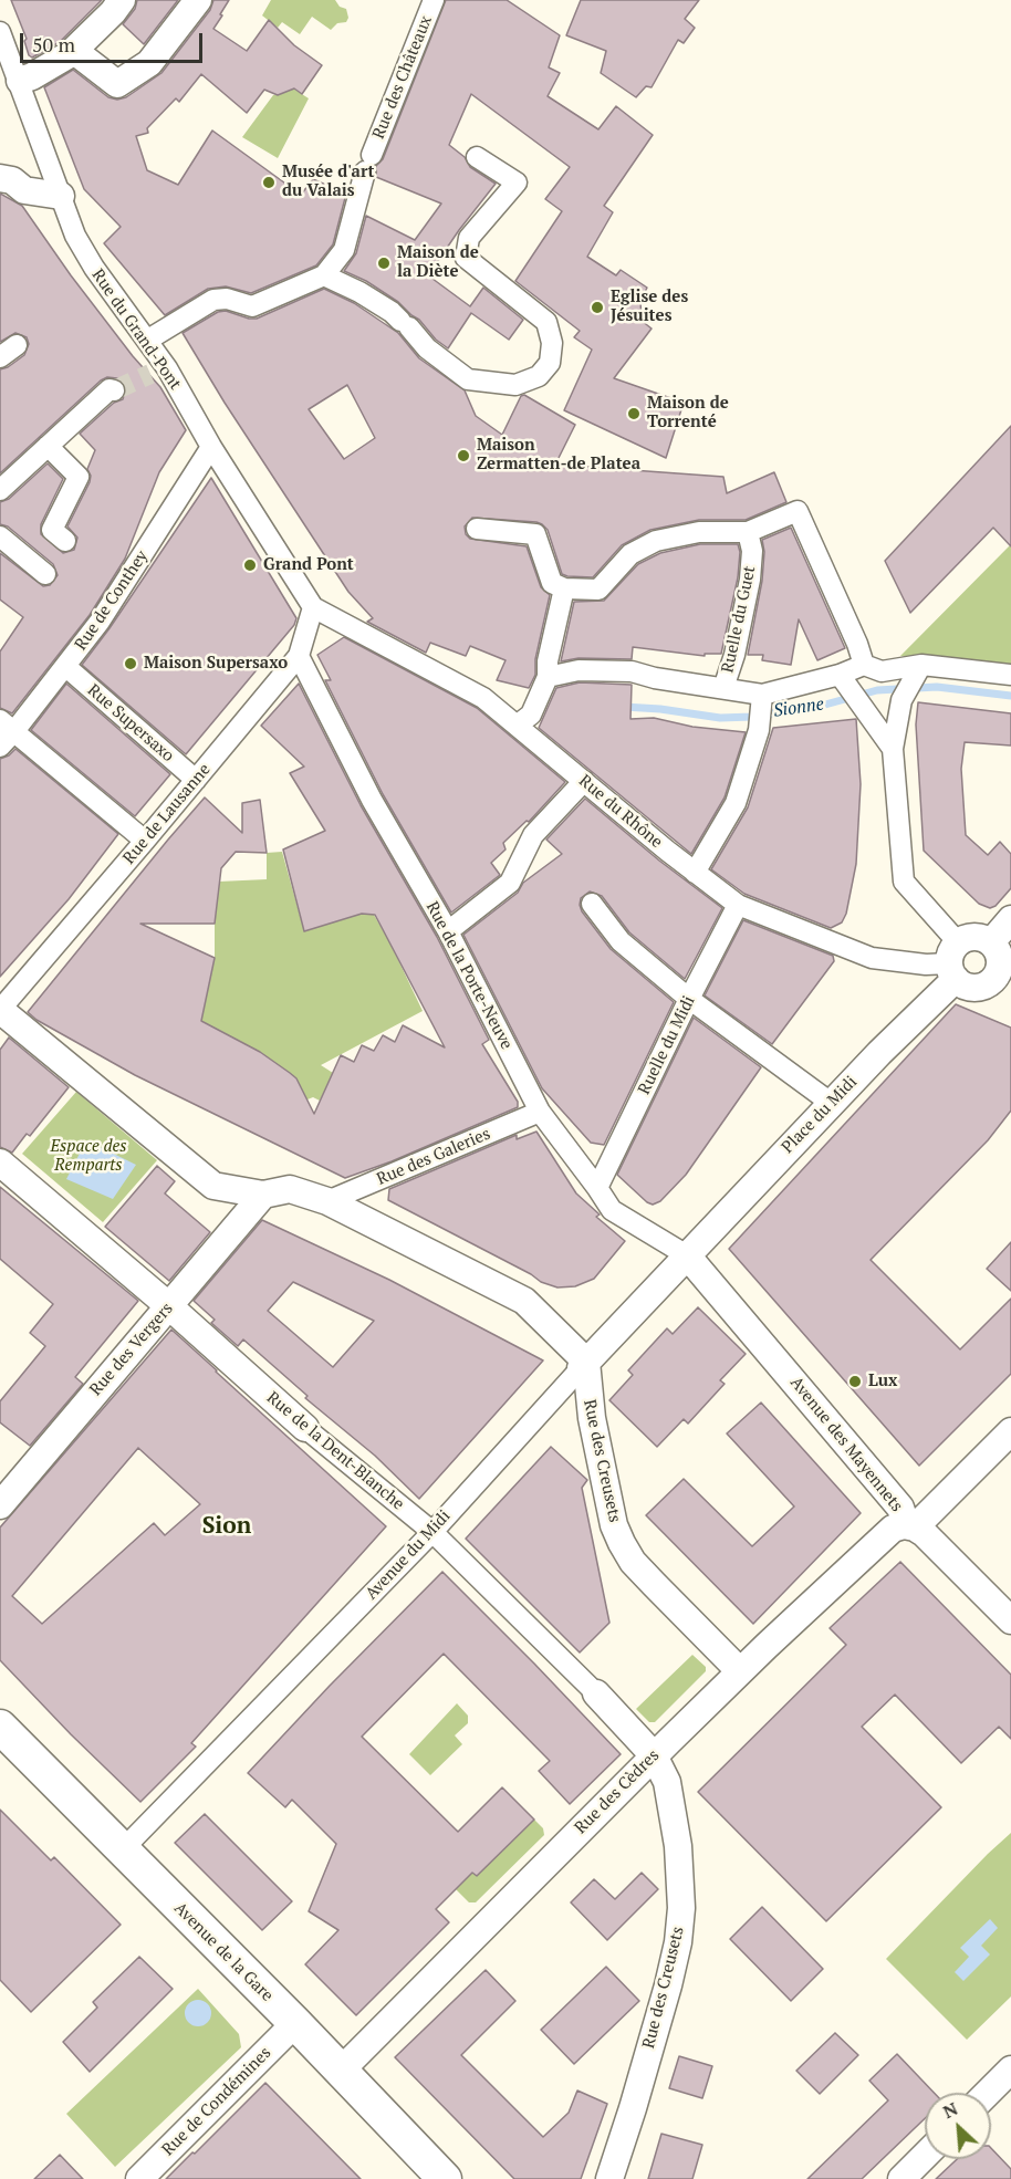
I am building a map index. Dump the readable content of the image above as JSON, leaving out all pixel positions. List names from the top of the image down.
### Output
{
  "streets": {
    "street": [
      "Rue des Châteaux",
      "Rue du Grand-Pont",
      "Rue de Conthey",
      "Ruelle du Guet",
      "Rue Supersaxo",
      "Rue du Rhône",
      "Rue de Lausanne",
      "Rue de la Porte-Neuve",
      "Ruelle du Midi",
      "Place du Midi",
      "Rue des Galeries",
      "Rue des Vergers",
      "Avenue des Mayennets",
      "Rue de la Dent-Blanche",
      "Rue des Creusets",
      "Avenue du Midi",
      "Rue des Cèdres",
      "Avenue de la Gare",
      "Rue de Condémines"
    ]
  },
  "crossings": [
    ["Rue des Châteaux", "Rue du Grand-Pont"],
    ["Rue du Grand-Pont", "Rue de Conthey"],
    ["Rue du Grand-Pont", "Rue du Rhône"],
    ["Rue du Grand-Pont", "Rue de Lausanne"],
    ["Rue de Conthey", "Rue Supersaxo"],
    ["Rue Supersaxo", "Rue de Lausanne"],
    ["Rue du Rhône", "Rue de Lausanne"],
    ["Rue du Rhône", "Ruelle du Midi"],
    ["Rue du Rhône", "Place du Midi"],
    ["Rue de Lausanne", "Rue de la Porte-Neuve"],
    ["Rue de la Porte-Neuve", "Ruelle du Midi"],
    ["Rue de la Porte-Neuve", "Place du Midi"],
    ["Rue de la Porte-Neuve", "Rue des Galeries"],
    ["Rue de la Porte-Neuve", "Avenue des Mayennets"],
    ["Rue de la Porte-Neuve", "Avenue du Midi"],
    ["Place du Midi", "Avenue des Mayennets"],
    ["Place du Midi", "Avenue du Midi"],
    ["Rue des Vergers", "Rue de la Dent-Blanche"],
    ["Avenue des Mayennets", "Avenue du Midi"],
    ["Avenue des Mayennets", "Rue des Cèdres"],
    ["Rue de la Dent-Blanche", "Rue des Creusets"],
    ["Rue de la Dent-Blanche", "Avenue du Midi"],
    ["Rue de la Dent-Blanche", "Rue des Cèdres"],
    ["Rue des Creusets", "Avenue du Midi"],
    ["Rue des Creusets", "Rue des Cèdres"],
    ["Avenue du Midi", "Avenue de la Gare"],
    ["Rue des Cèdres", "Avenue de la Gare"],
    ["Avenue de la Gare", "Rue de Condémines"]
  ],
  "districts": ["Sion"],
  "water": ["Sionne"],
  "parks": ["Espace des Remparts"],
  "places": [
    "Musée d'art du Valais",
    "Maison de la Diète",
    "Eglise des Jésuites",
    "Maison de Torrenté",
    "Maison Zermatten-de Platea",
    "Grand Pont",
    "Maison Supersaxo",
    "Lux"
  ],
  "scale_bar": "50 m",
  "north": "top left"
}
